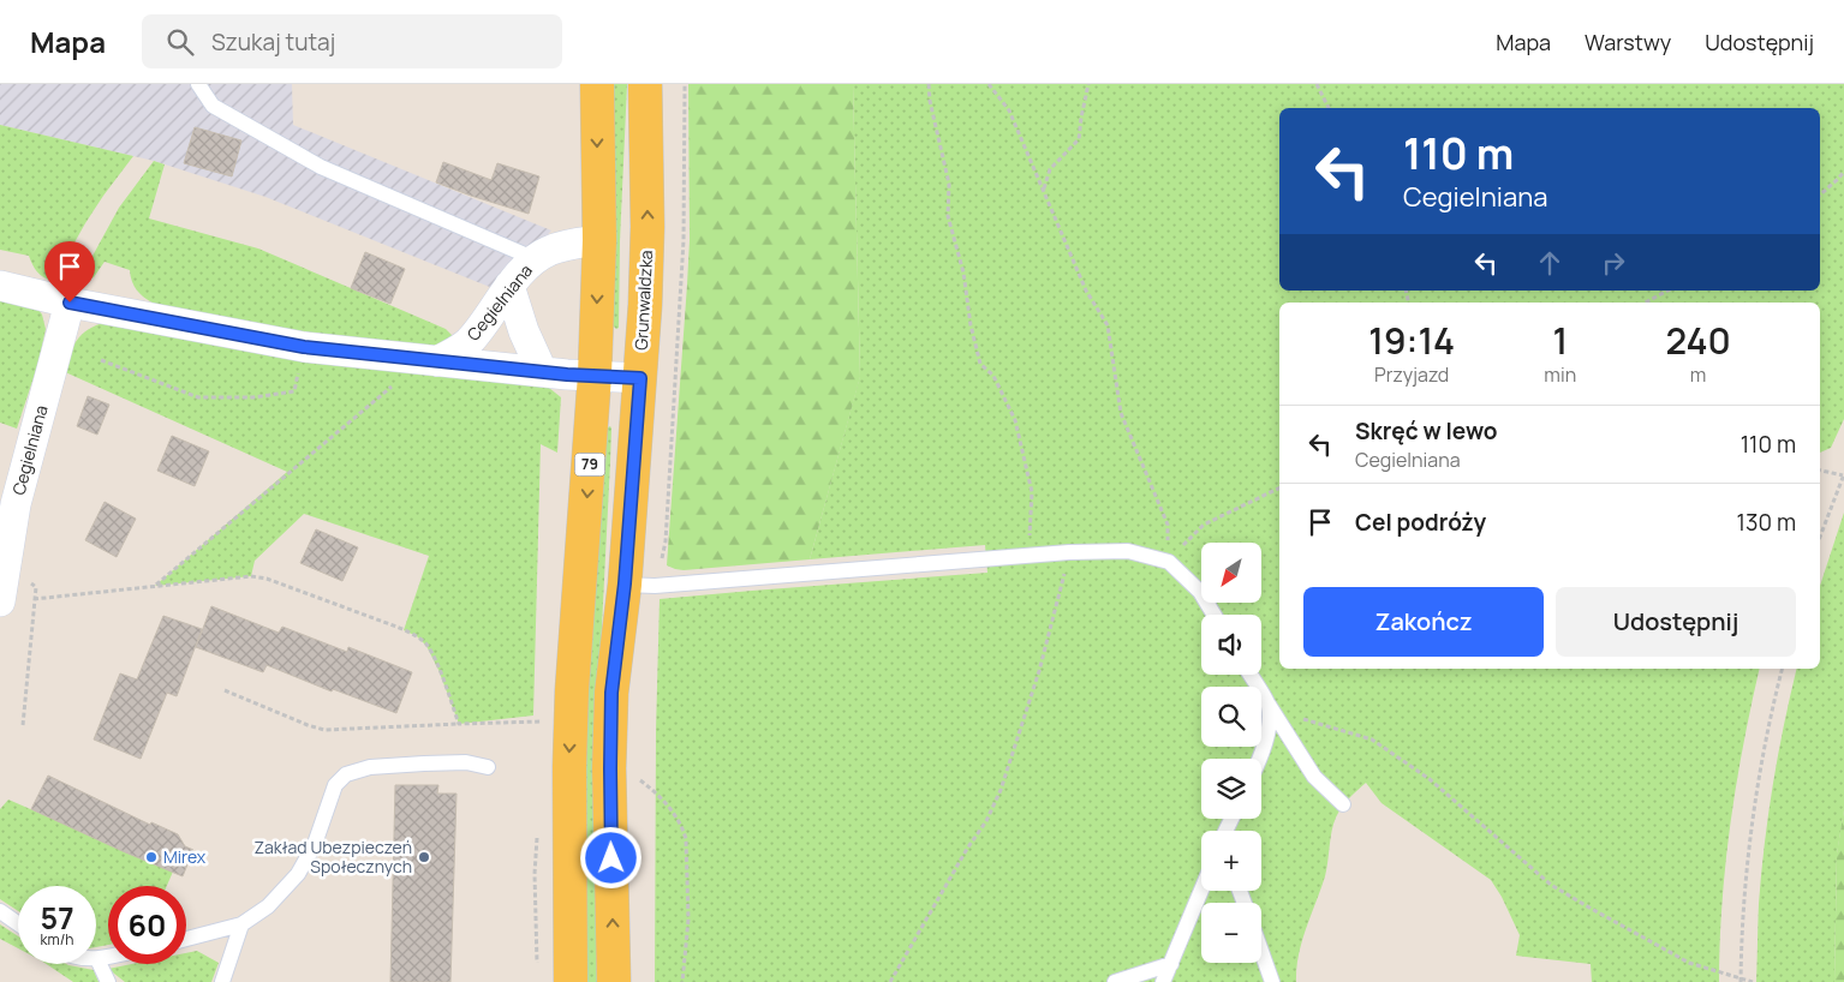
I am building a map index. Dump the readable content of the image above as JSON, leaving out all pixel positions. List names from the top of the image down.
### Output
{
  "streets": {
    "main road": ["Grunwaldzka", "79"],
    "street": ["Cegielniana"]
  },
  "crossings": [
    ["Grunwaldzka", "Cegielniana"],
    ["Cegielniana", "79"]
  ],
  "places": ["Mirex", "Zakład Ubezpieczeń Społecznych"],
  "north": "bottom left",
  "page": {
    "header": "Mapa",
    "search": "Szukaj tutaj",
    "nav": ["Mapa", "Warstwy", "Udostępnij"],
    "turn": ["110 m", "Cegielniana"],
    "eta": [
      "19:14",
      "Przyjazd",
      "1",
      "min",
      "240",
      "m"
    ],
    "list": [
      {
        "name": "Skręć w lewo",
        "note": "Cegielniana",
        "value": "110 m"
      },
      {
        "name": "Cel podróży",
        "value": "130 m"
      }
    ],
    "map_buttons": ["+", "−"],
    "buttons": ["Zakończ", "Udostępnij"],
    "speed": "57 km/h",
    "limit": "60"
  }
}
